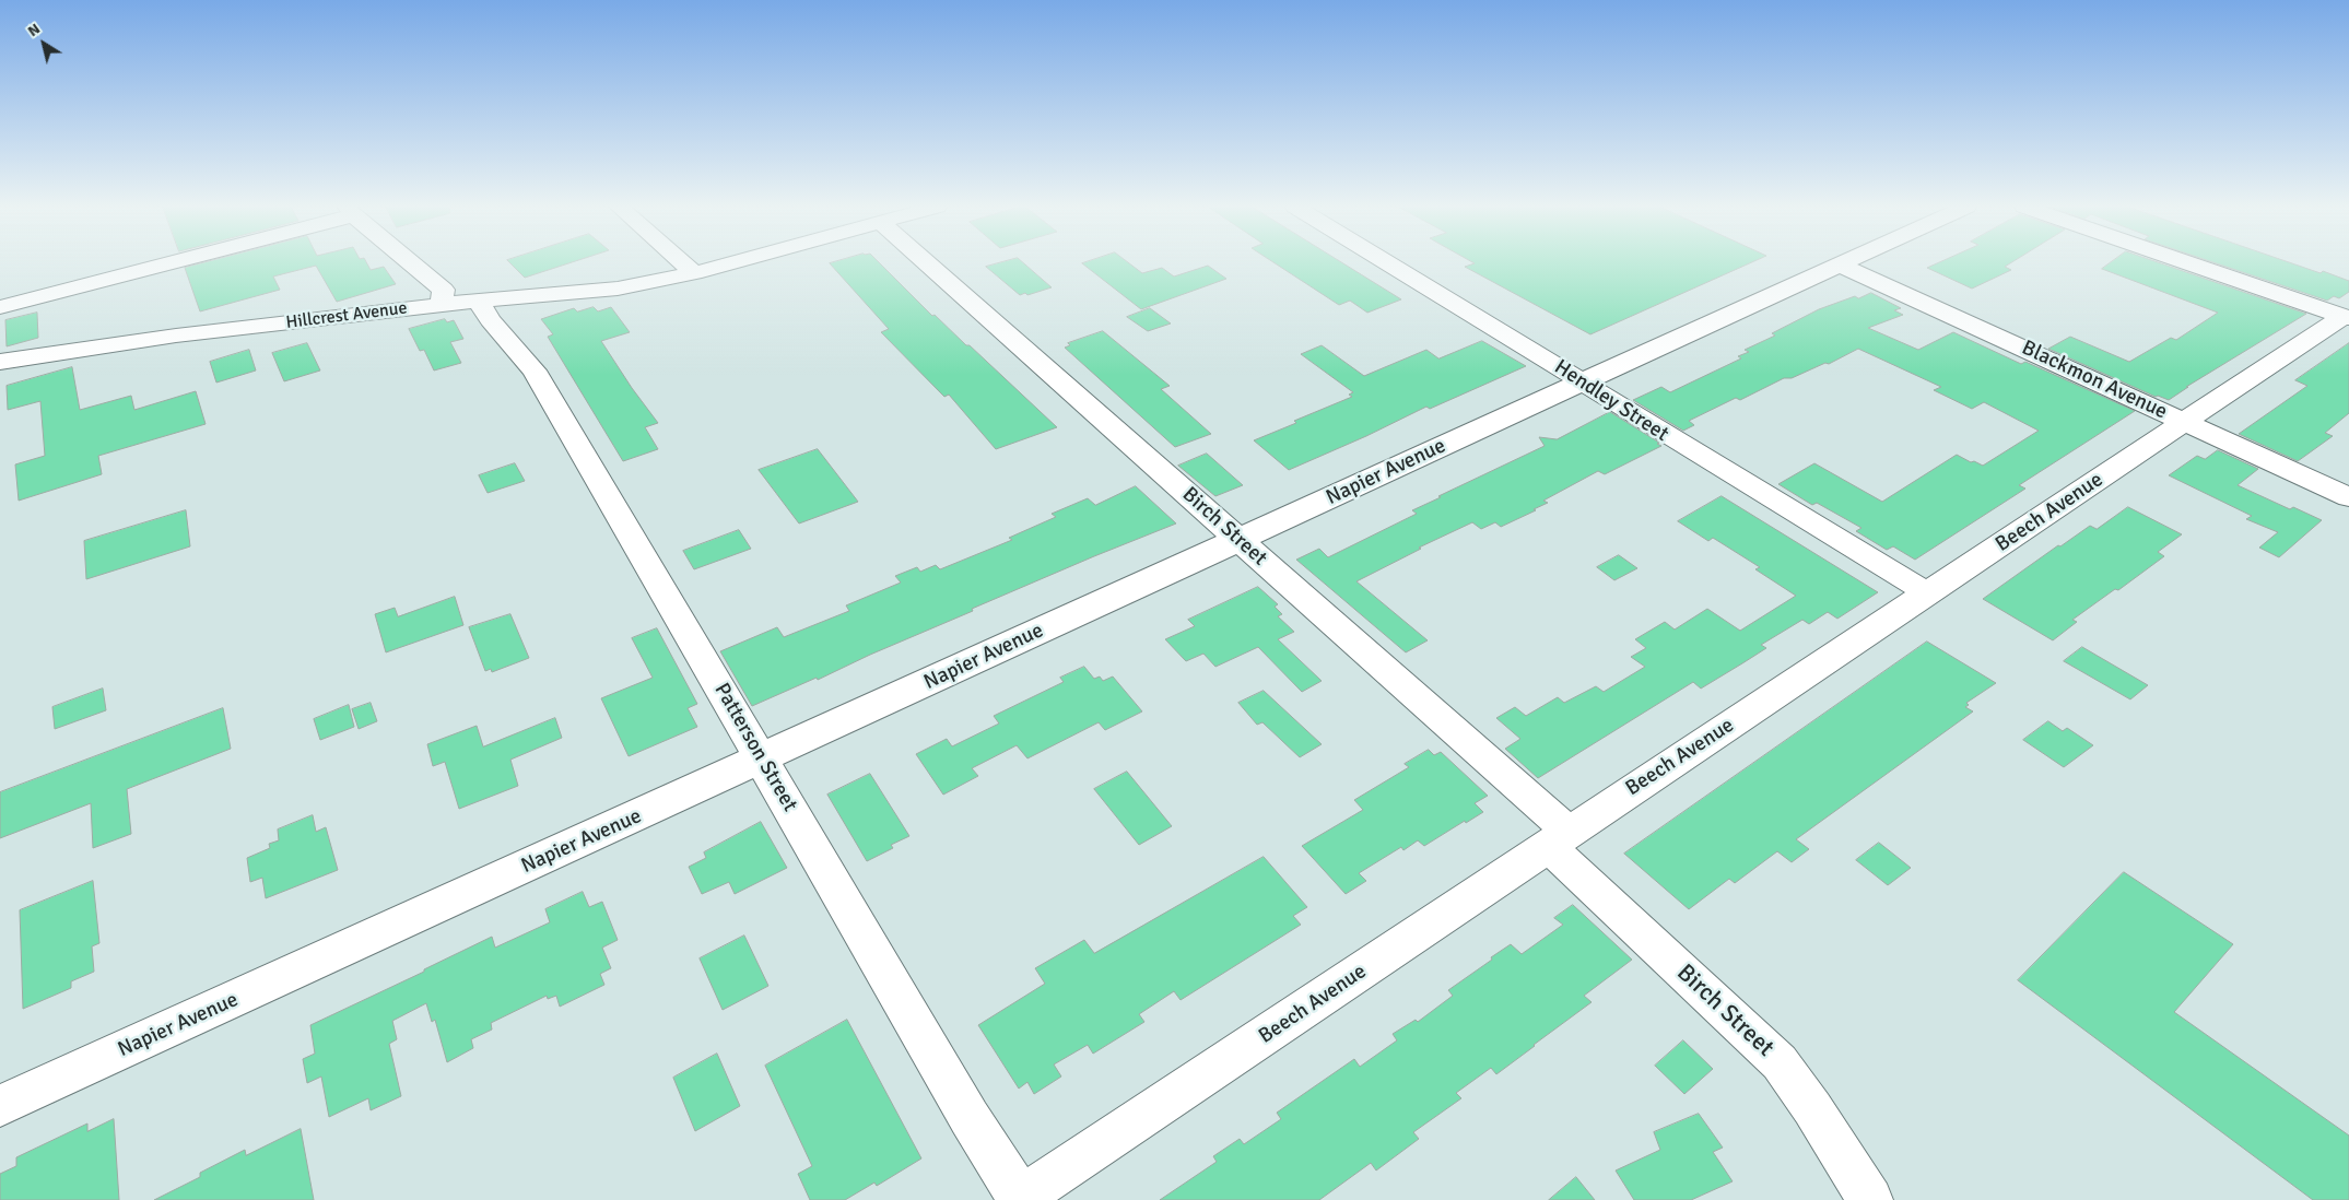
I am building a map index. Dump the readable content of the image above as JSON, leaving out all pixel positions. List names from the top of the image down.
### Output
{
  "streets": {
    "street": [
      "Hillcrest Avenue",
      "Blackmon Avenue",
      "Hendley Street",
      "Napier Avenue",
      "Beech Avenue",
      "Birch Street",
      "Patterson Street"
    ]
  },
  "crossings": [
    ["Hillcrest Avenue", "Patterson Street"],
    ["Blackmon Avenue", "Napier Avenue"],
    ["Blackmon Avenue", "Beech Avenue"],
    ["Hendley Street", "Napier Avenue"],
    ["Hendley Street", "Beech Avenue"],
    ["Napier Avenue", "Birch Street"],
    ["Napier Avenue", "Patterson Street"],
    ["Beech Avenue", "Birch Street"],
    ["Beech Avenue", "Patterson Street"]
  ],
  "north": "top left"
}
